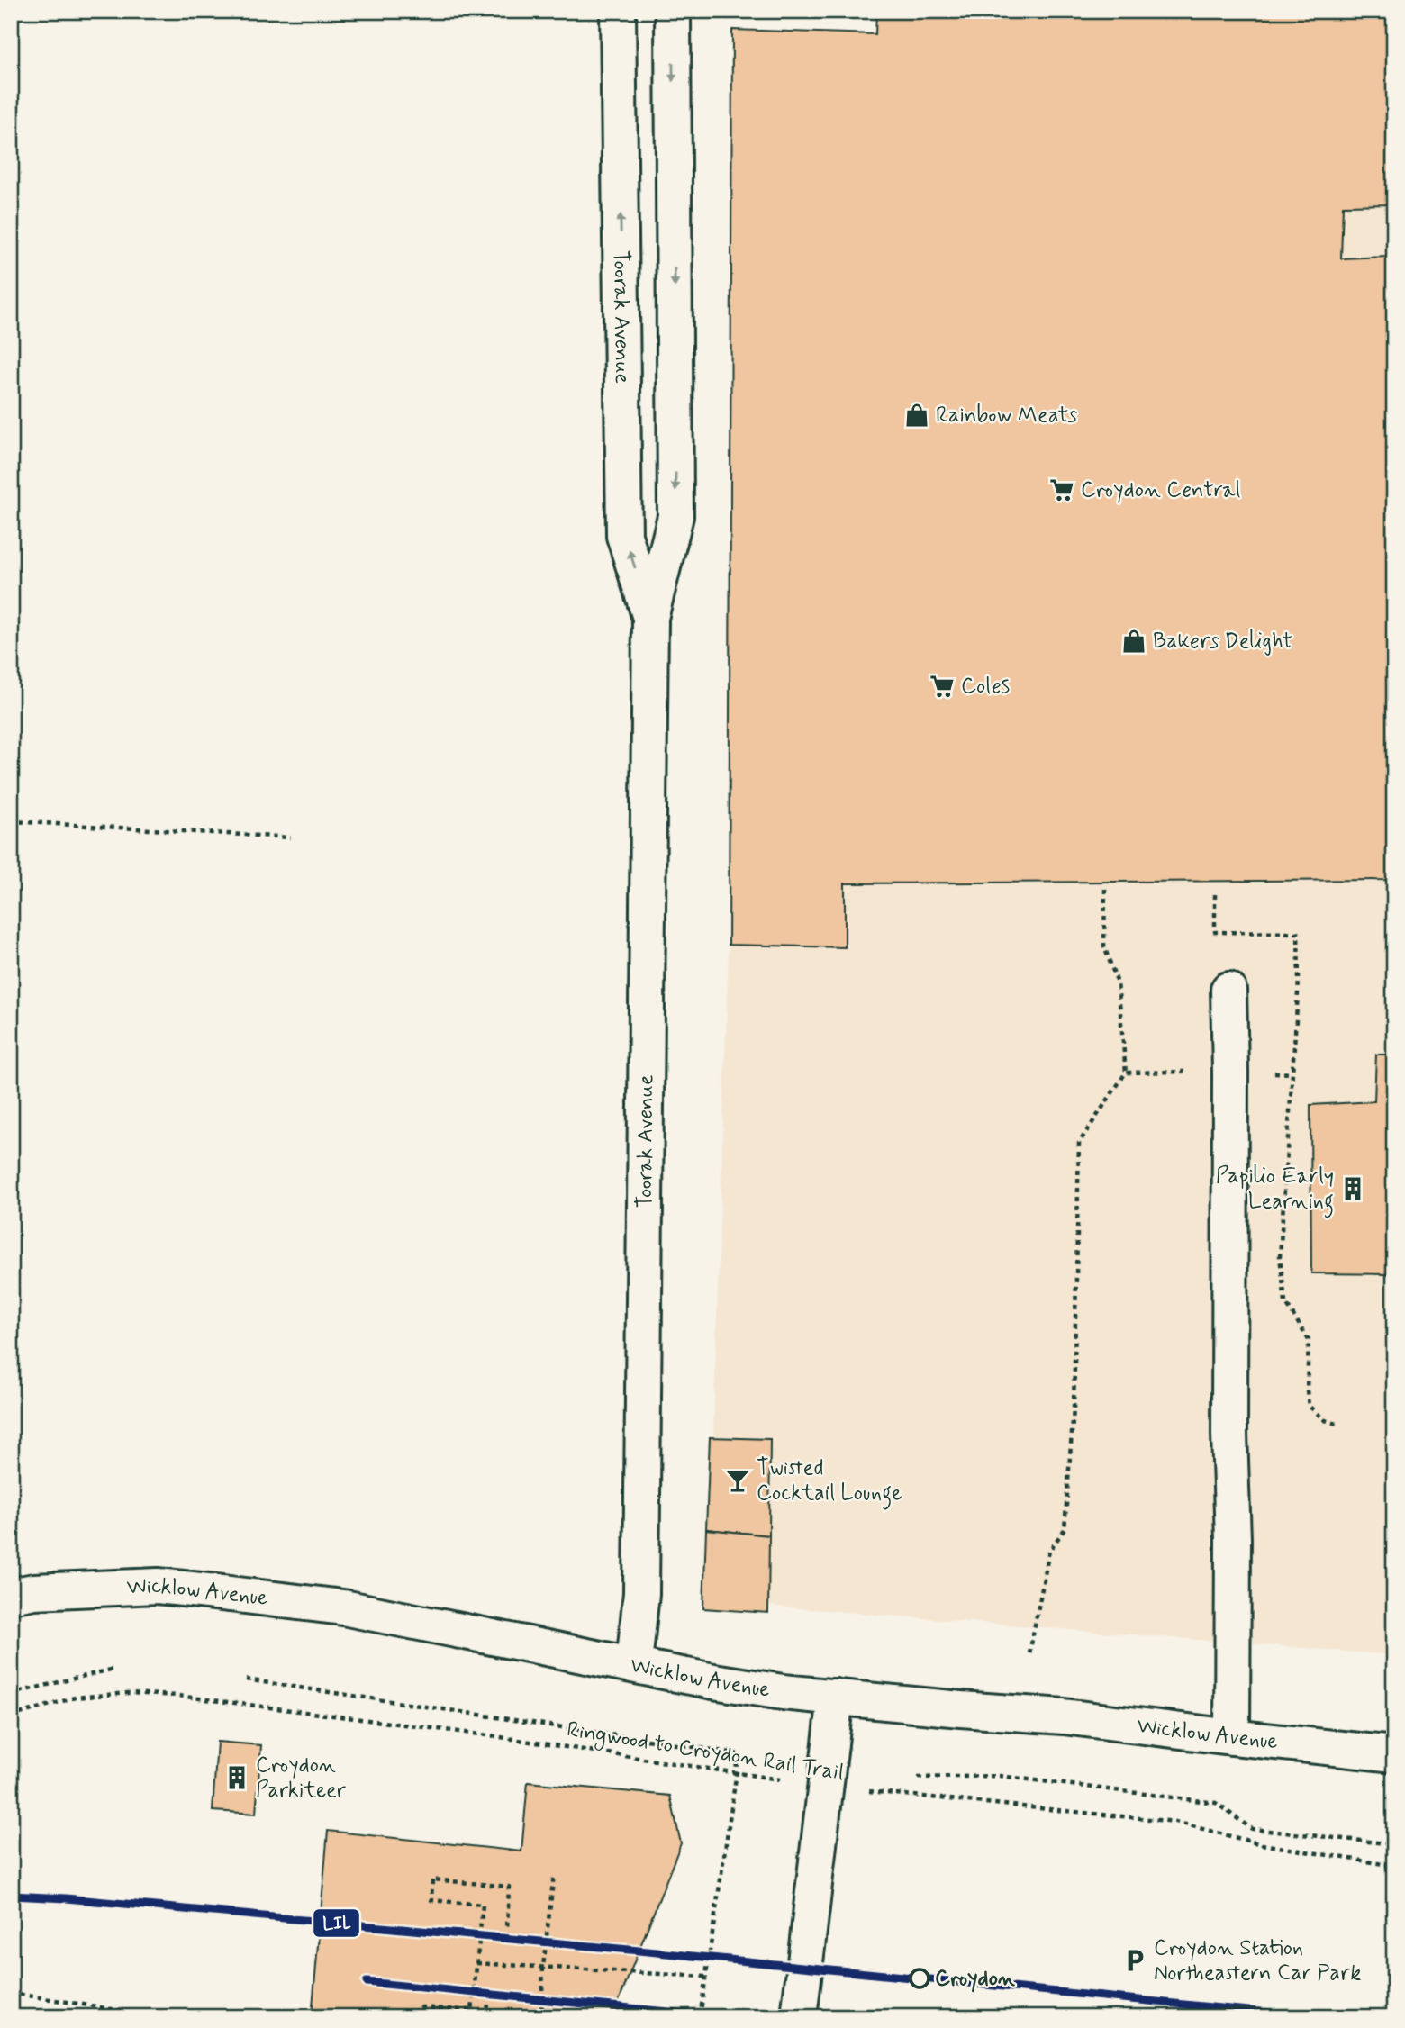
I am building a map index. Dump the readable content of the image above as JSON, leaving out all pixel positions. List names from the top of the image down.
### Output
{
  "streets": {
    "street": ["Toorak Avenue", "Wicklow Avenue"],
    "path": ["Ringwood to Croydon Rail Trail"]
  },
  "crossings": [
    ["Toorak Avenue", "Wicklow Avenue"]
  ],
  "places": {
    "shop": ["Rainbow Meats", "Bakers Delight"],
    "supermarket": ["Croydon Central", "Coles"],
    "building": ["Papilio Early Learning", "Croydon Parkiteer"],
    "bar": ["Twisted Cocktail Lounge"],
    "parking": ["Croydon Station Northeastern Car Park"],
    "other": ["Croydon"]
  },
  "lines": ["transit line LIL"]
}
